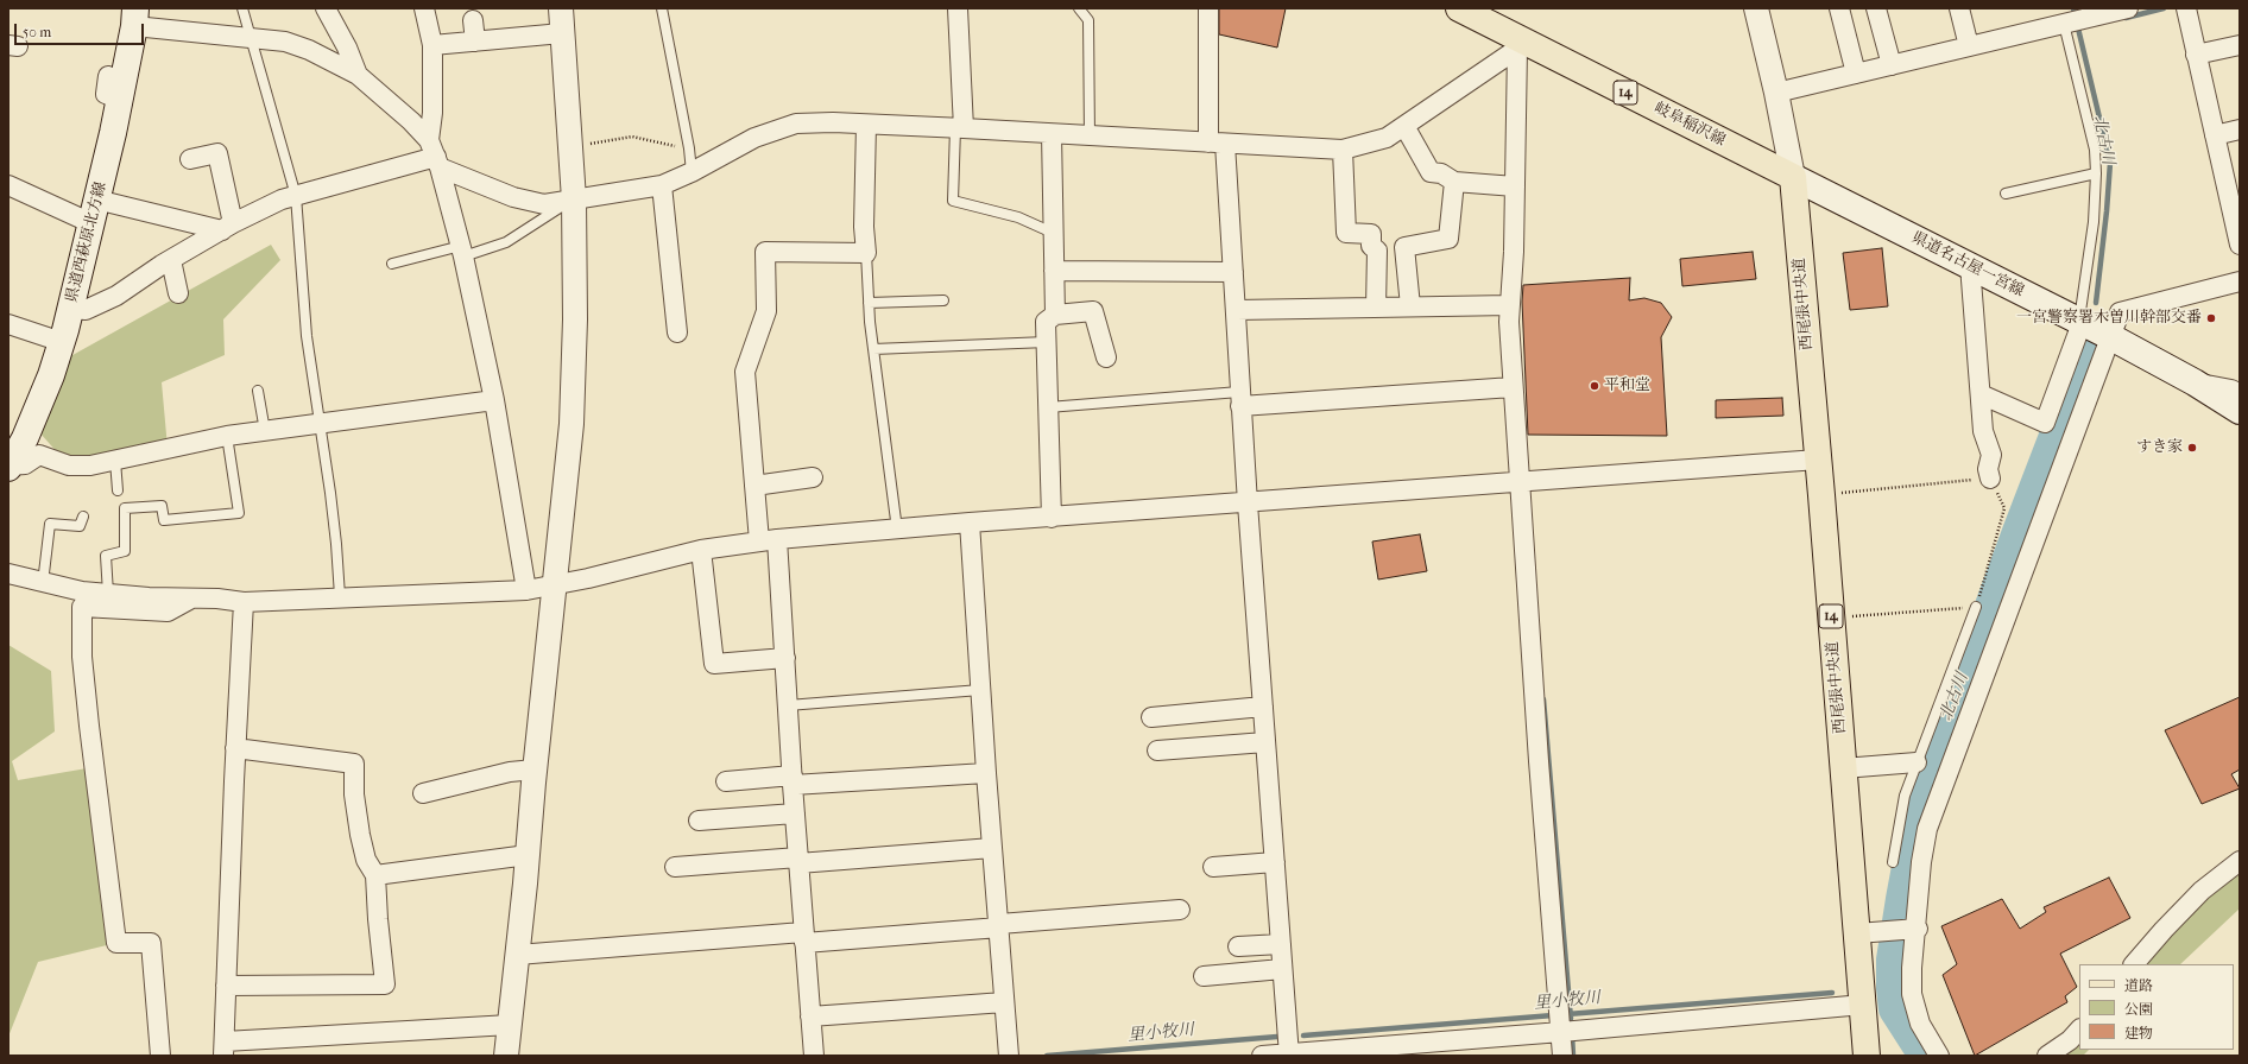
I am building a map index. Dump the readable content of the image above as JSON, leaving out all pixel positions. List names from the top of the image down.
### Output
{
  "streets": {
    "main road": [
      "14",
      "岐阜稲沢線",
      "県道西萩原北方線",
      "県道名古屋一宮線",
      "西尾張中央道"
    ]
  },
  "crossings": [
    ["14", "岐阜稲沢線"],
    ["14", "県道名古屋一宮線"],
    ["14", "西尾張中央道"],
    ["岐阜稲沢線", "県道名古屋一宮線"],
    ["岐阜稲沢線", "西尾張中央道"],
    ["県道名古屋一宮線", "西尾張中央道"]
  ],
  "water": ["北古川", "里小牧川"],
  "places": ["一宮警察署木曽川幹部交番", "平和堂", "すき家"],
  "legend": ["道路", "公園", "建物"],
  "scale_bar": "50 m"
}
